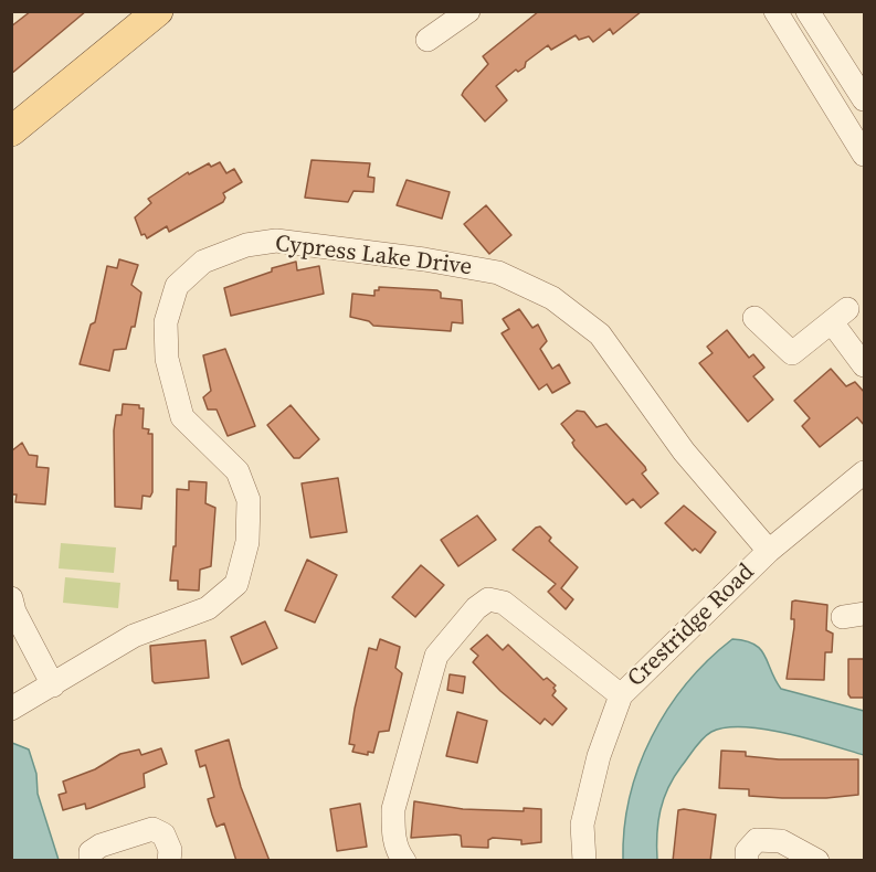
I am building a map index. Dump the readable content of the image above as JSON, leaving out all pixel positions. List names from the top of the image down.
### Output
{
  "streets": {
    "street": ["Cypress Lake Drive", "Crestridge Road"]
  },
  "crossings": [
    ["Cypress Lake Drive", "Crestridge Road"]
  ]
}
